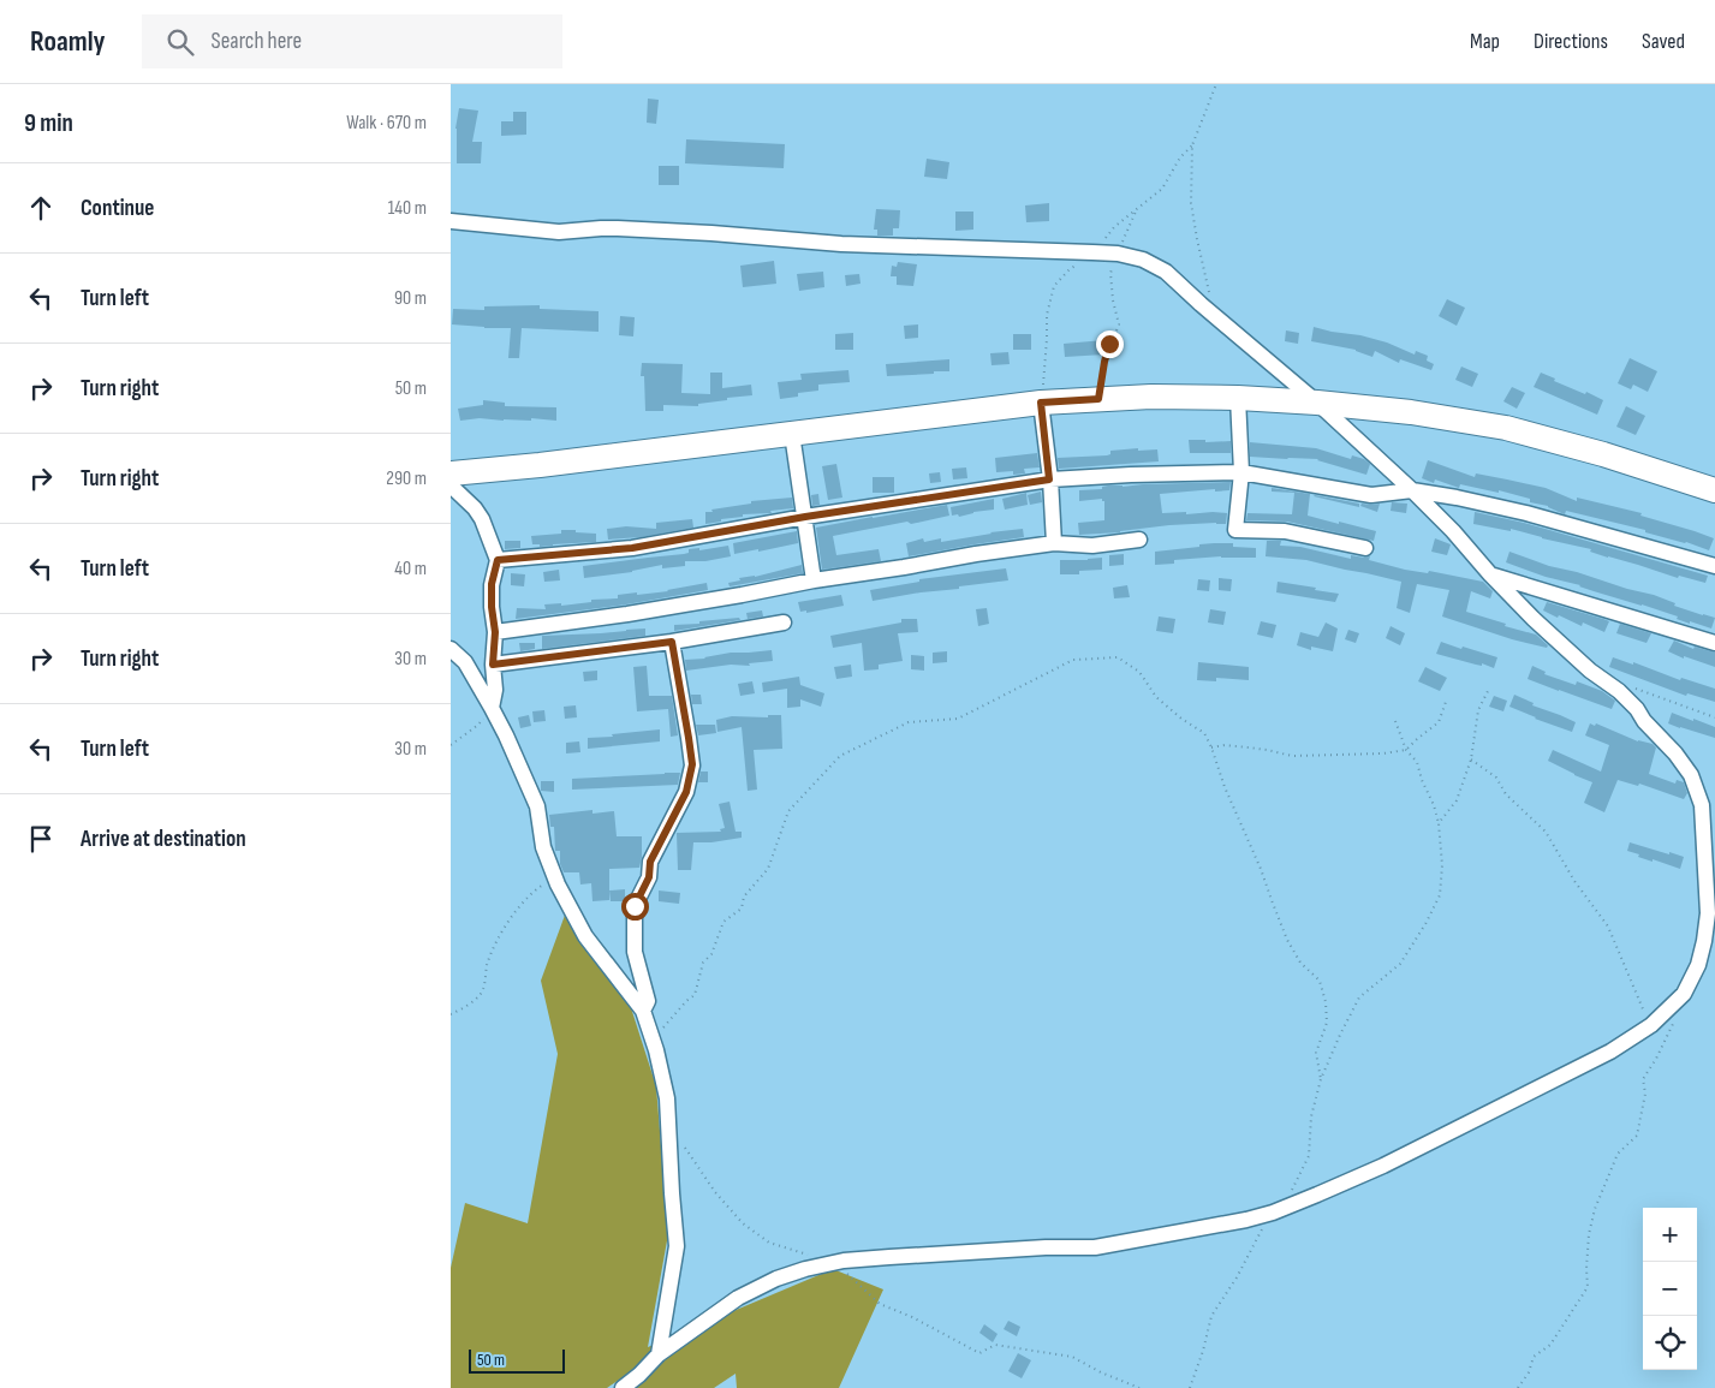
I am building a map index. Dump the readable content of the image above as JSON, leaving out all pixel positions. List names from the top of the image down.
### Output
{
  "scale_bar": "50 m",
  "page": {
    "header": "Roamly",
    "search": "Search here",
    "nav": ["Map", "Directions", "Saved"],
    "heading": ["9 min", "Walk · 670 m"],
    "list": [
      ["Continue", "140 m"],
      ["Turn left", "90 m"],
      ["Turn right", "50 m"],
      ["Turn right", "290 m"],
      ["Turn left", "40 m"],
      ["Turn right", "30 m"],
      ["Turn left", "30 m"],
      "Arrive at destination"
    ],
    "map_buttons": ["+", "−"],
    "scale": "50 m"
  }
}
